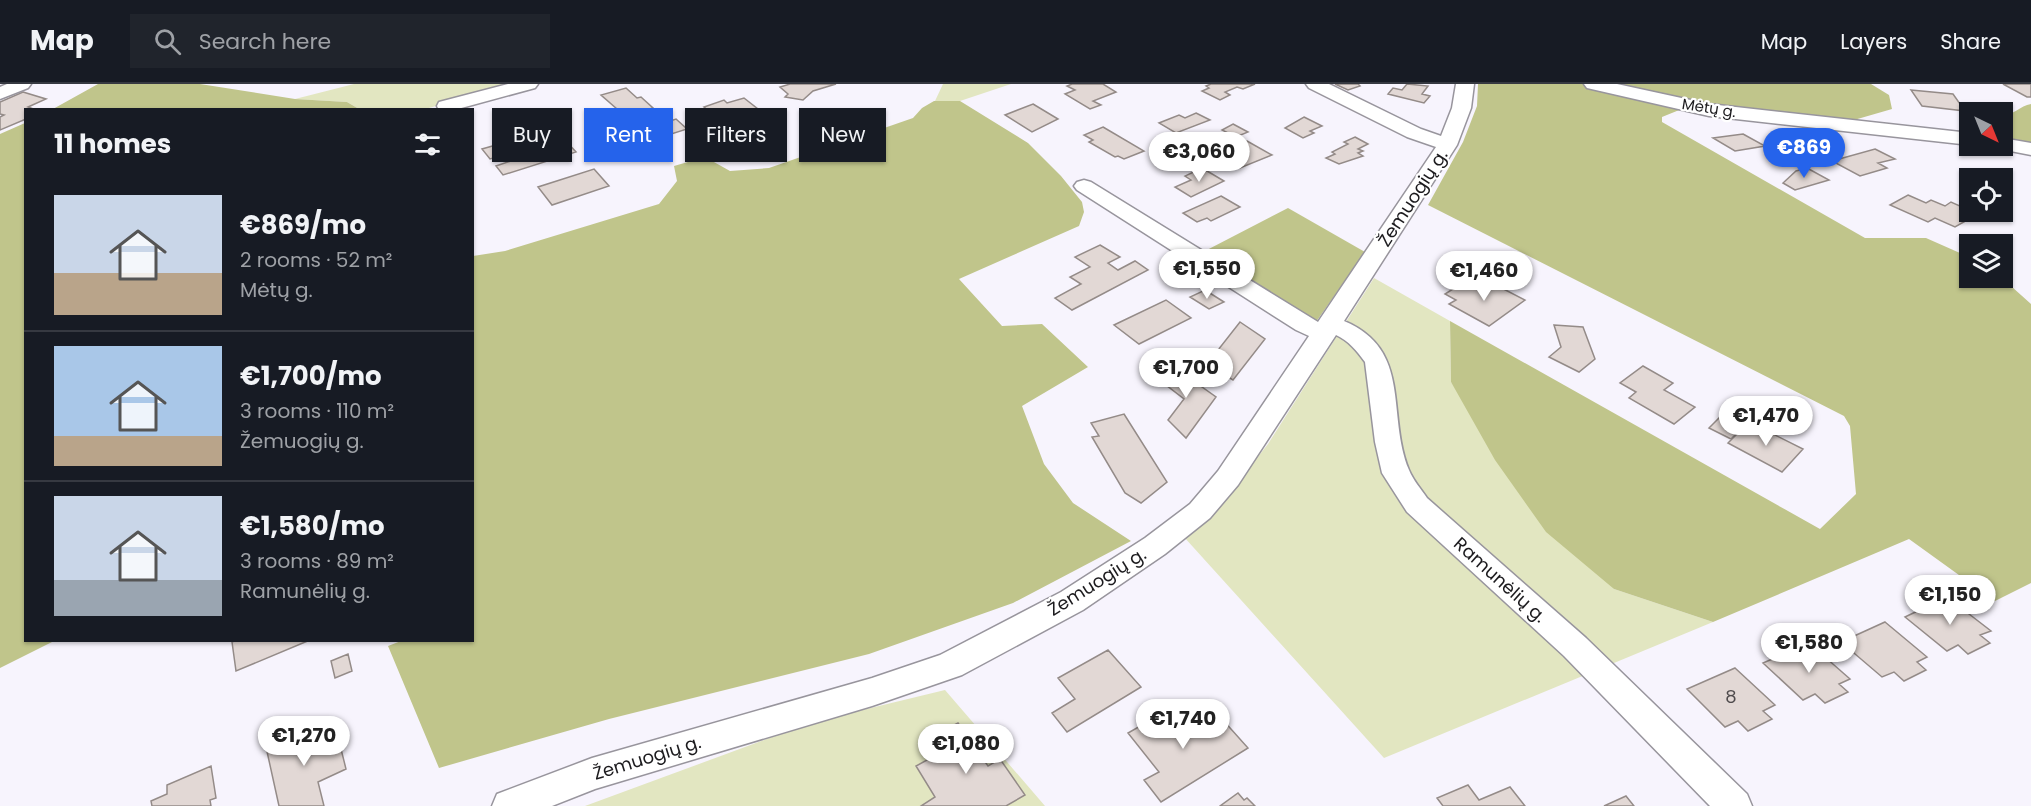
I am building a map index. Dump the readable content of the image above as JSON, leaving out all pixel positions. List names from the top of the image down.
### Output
{
  "streets": {
    "street": ["Mėtų g.", "Žemuogių g.", "Ramunėlių g."]
  },
  "crossings": [
    ["Žemuogių g.", "Ramunėlių g."]
  ],
  "house_numbers": ["8"],
  "north": "bottom right",
  "page": {
    "header": "Map",
    "search": "Search here",
    "nav": ["Map", "Layers", "Share"],
    "chip": [
      "Buy",
      "Rent",
      "Filters",
      "New"
    ],
    "heading": "11 homes",
    "price": [
      "€869",
      "€3,060",
      "€1,550",
      "€1,460",
      "€1,700",
      "€1,470",
      "€1,150",
      "€1,580",
      "€1,740",
      "€1,270",
      "€1,080"
    ],
    "list": [
      {
        "name": "€869/mo",
        "note": "2 rooms · 52 m² · Mėtų g."
      },
      {
        "name": "€1,700/mo",
        "note": "3 rooms · 110 m² · Žemuogių g."
      },
      {
        "name": "€1,580/mo",
        "note": "3 rooms · 89 m² · Ramunėlių g."
      }
    ]
  }
}
